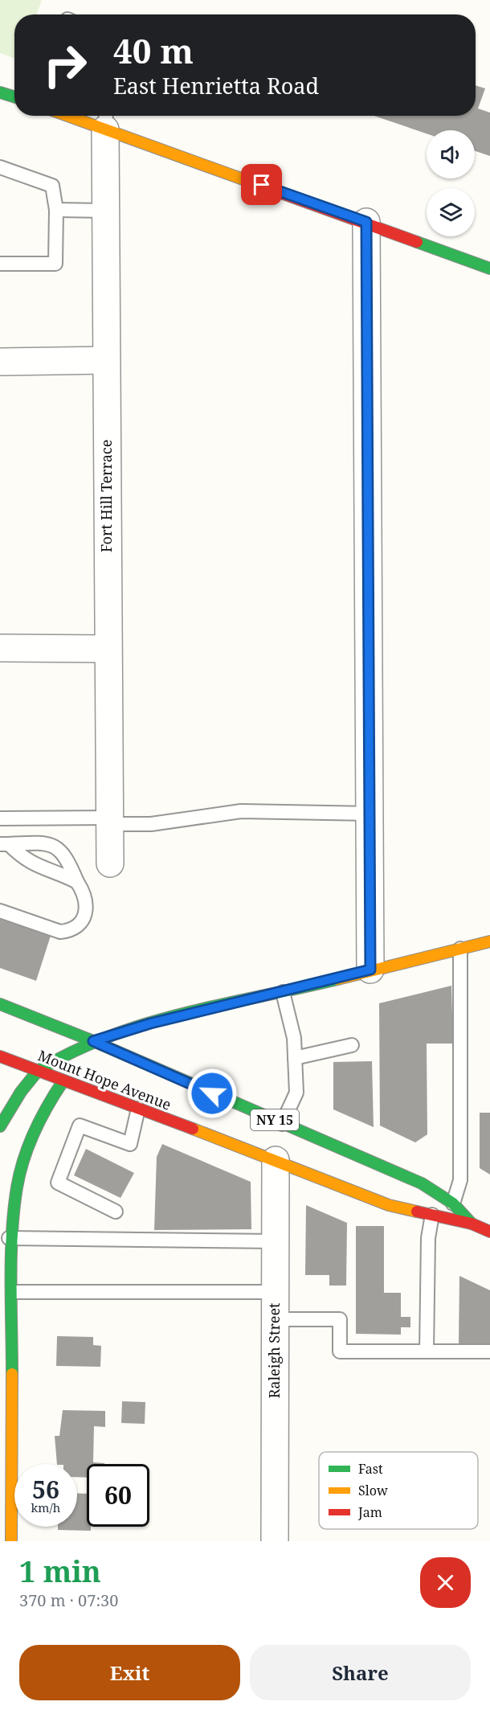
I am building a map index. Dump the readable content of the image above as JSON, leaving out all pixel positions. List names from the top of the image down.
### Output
{
  "streets": {
    "main road": ["Mount Hope Avenue", "NY 15"],
    "street": ["Fort Hill Terrace", "Raleigh Street"]
  },
  "crossings": [
    ["Mount Hope Avenue", "Raleigh Street"]
  ],
  "legend": ["Fast", "Slow", "Jam"],
  "page": {
    "turn": ["40 m", "East Henrietta Road"],
    "speed": "56 km/h",
    "limit": "60",
    "heading": ["1 min", "370 m · 07:30"],
    "buttons": ["Exit", "Share"]
  }
}
